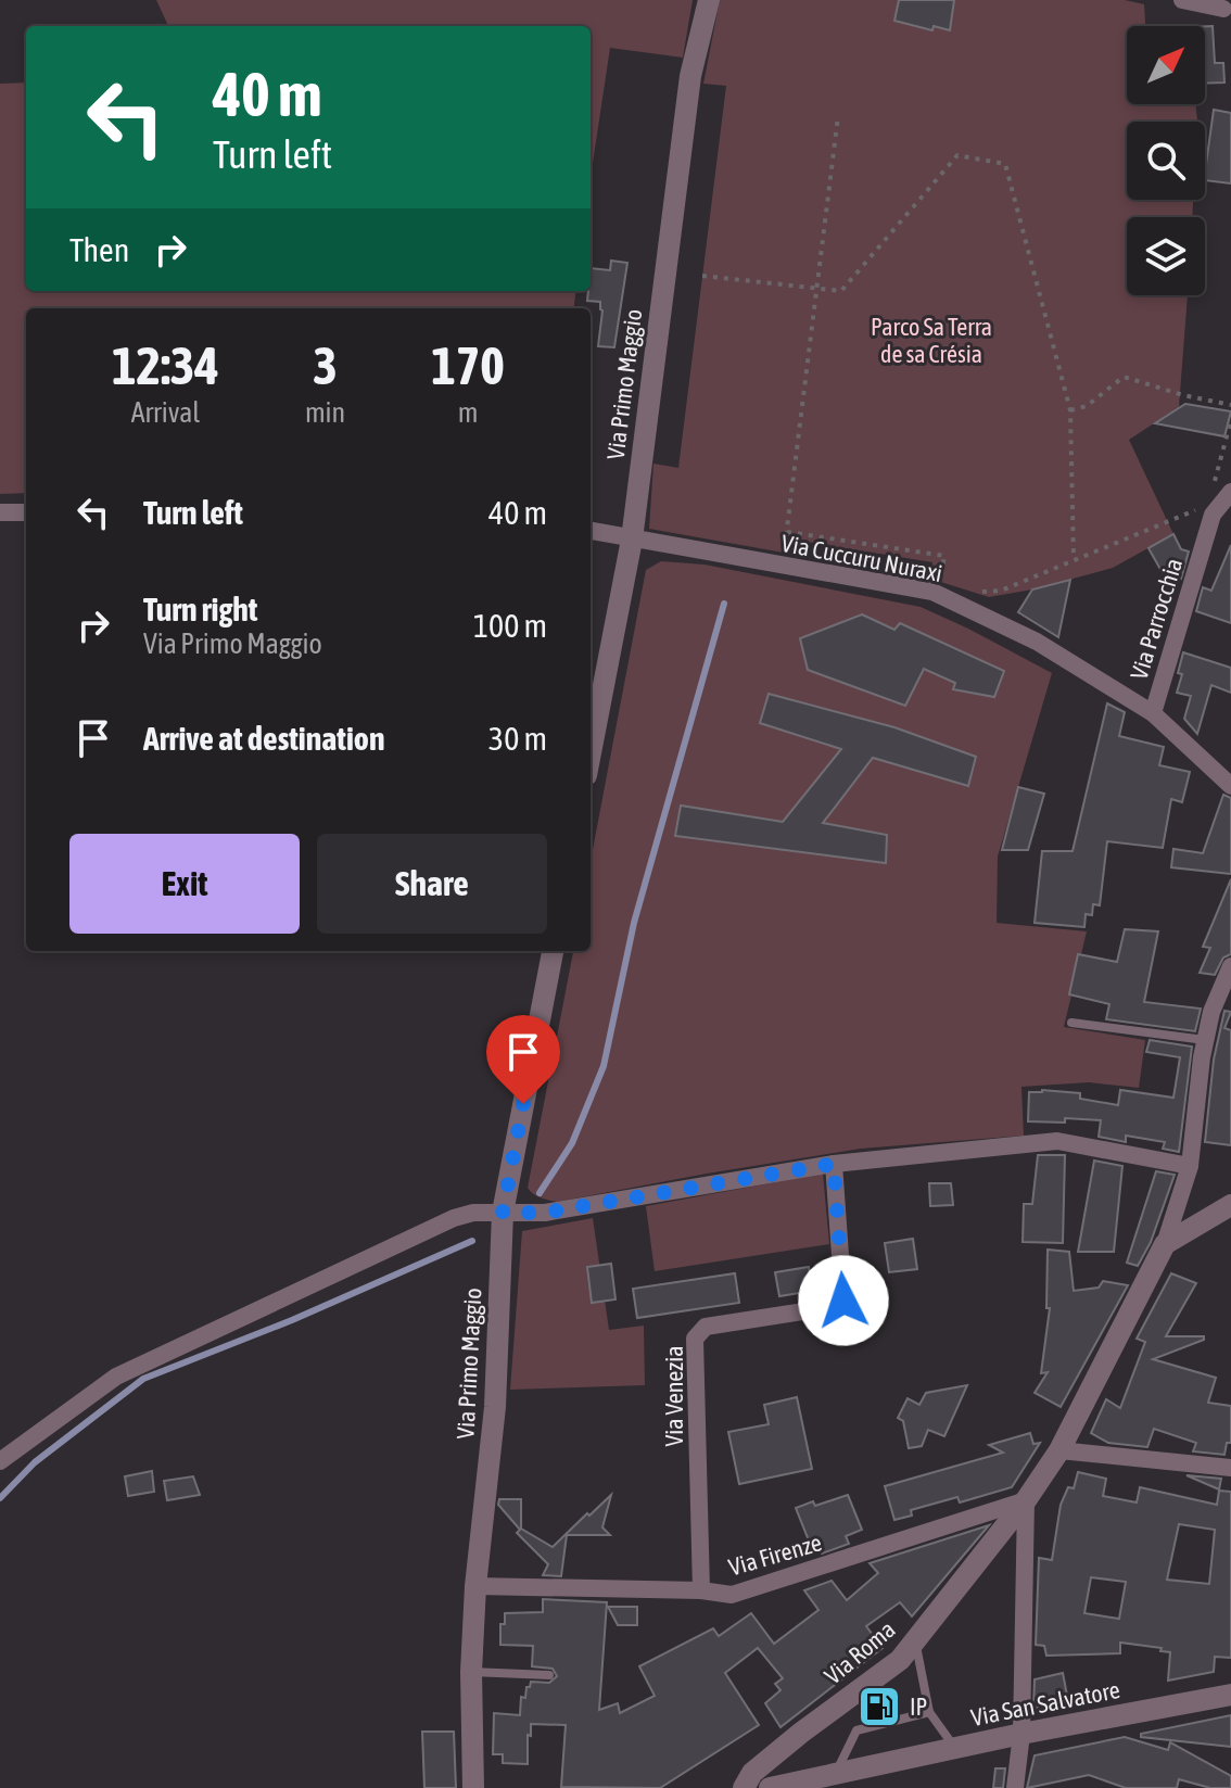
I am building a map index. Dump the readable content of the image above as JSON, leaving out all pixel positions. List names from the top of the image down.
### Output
{
  "streets": {
    "street": [
      "Via Primo Maggio",
      "Via Cuccuru Nuraxi",
      "Via Parrocchia",
      "Via Venezia",
      "Via Firenze",
      "Via Roma",
      "Via San Salvatore"
    ]
  },
  "crossings": [
    ["Via Primo Maggio", "Via Cuccuru Nuraxi"],
    ["Via Primo Maggio", "Via Firenze"],
    ["Via Cuccuru Nuraxi", "Via Parrocchia"],
    ["Via Venezia", "Via Firenze"],
    ["Via Firenze", "Via Roma"]
  ],
  "parks": ["Parco Sa Terra de sa Crésia"],
  "places": {
    "fuel station": ["IP"]
  },
  "north": "top right",
  "page": {
    "turn": ["40 m", "Turn left"],
    "then": "Then",
    "eta": [
      "12:34",
      "Arrival",
      "3",
      "min",
      "170",
      "m"
    ],
    "list": [
      {
        "name": "Turn left",
        "value": "40 m"
      },
      {
        "name": "Turn right",
        "note": "Via Primo Maggio",
        "value": "100 m"
      },
      {
        "name": "Arrive at destination",
        "value": "30 m"
      }
    ],
    "buttons": ["Exit", "Share"]
  }
}
